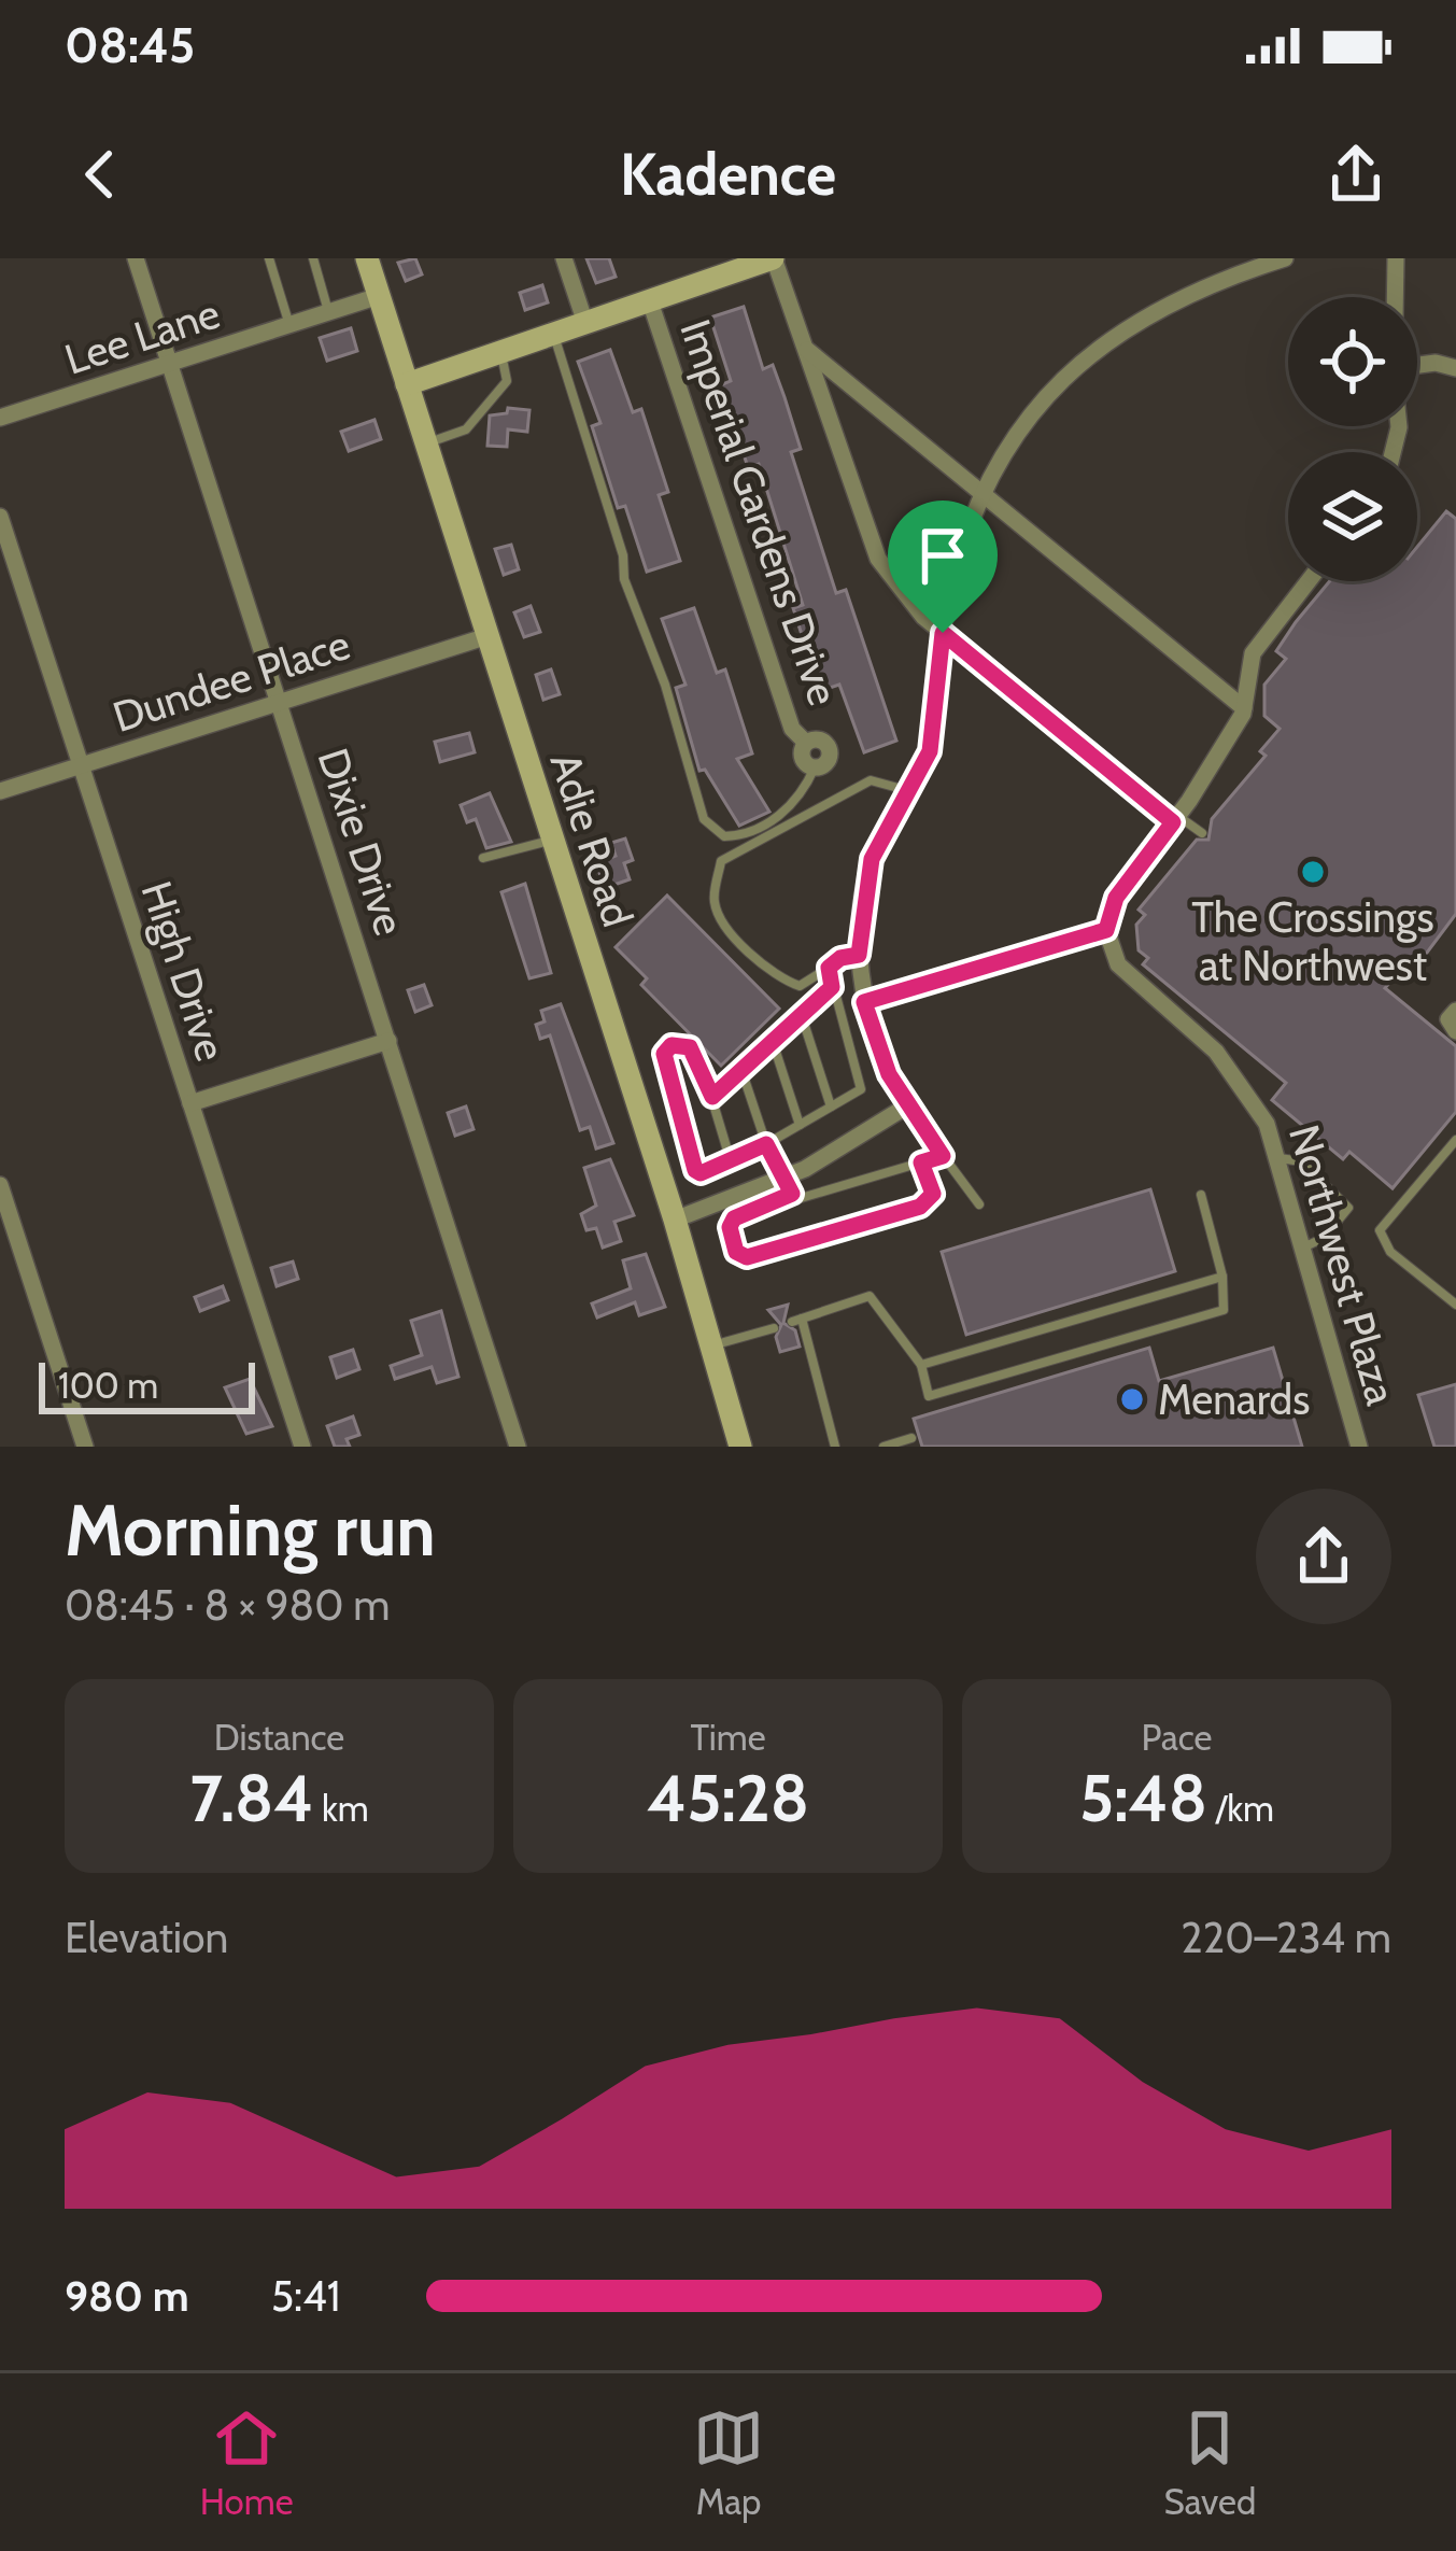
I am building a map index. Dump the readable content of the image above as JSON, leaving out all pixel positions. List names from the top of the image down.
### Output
{
  "streets": {
    "street": [
      "Lee Lane",
      "Imperial Gardens Drive",
      "Dundee Place",
      "Adie Road",
      "Dixie Drive",
      "High Drive",
      "Northwest Plaza"
    ]
  },
  "crossings": [
    ["Lee Lane", "Adie Road"],
    ["Lee Lane", "Dixie Drive"],
    ["Dundee Place", "Adie Road"],
    ["Dundee Place", "Dixie Drive"],
    ["Dundee Place", "High Drive"]
  ],
  "places": ["The Crossings at Northwest", "Menards"],
  "scale_bar": "100 m",
  "page": {
    "status": "08:45",
    "header": "Kadence",
    "scale": "100 m",
    "heading": ["Morning run", "08:45 · 8 × 980 m"],
    "stats": [
      ["Distance", "7.84 km"],
      ["Time", "45:28"],
      ["Pace", "5:48 /km"]
    ],
    "chart": ["Elevation", "220–234 m"],
    "list": [
      {
        "name": "980 m",
        "note": "5:41"
      }
    ],
    "tabs": ["Home", "Map", "Saved"]
  }
}
